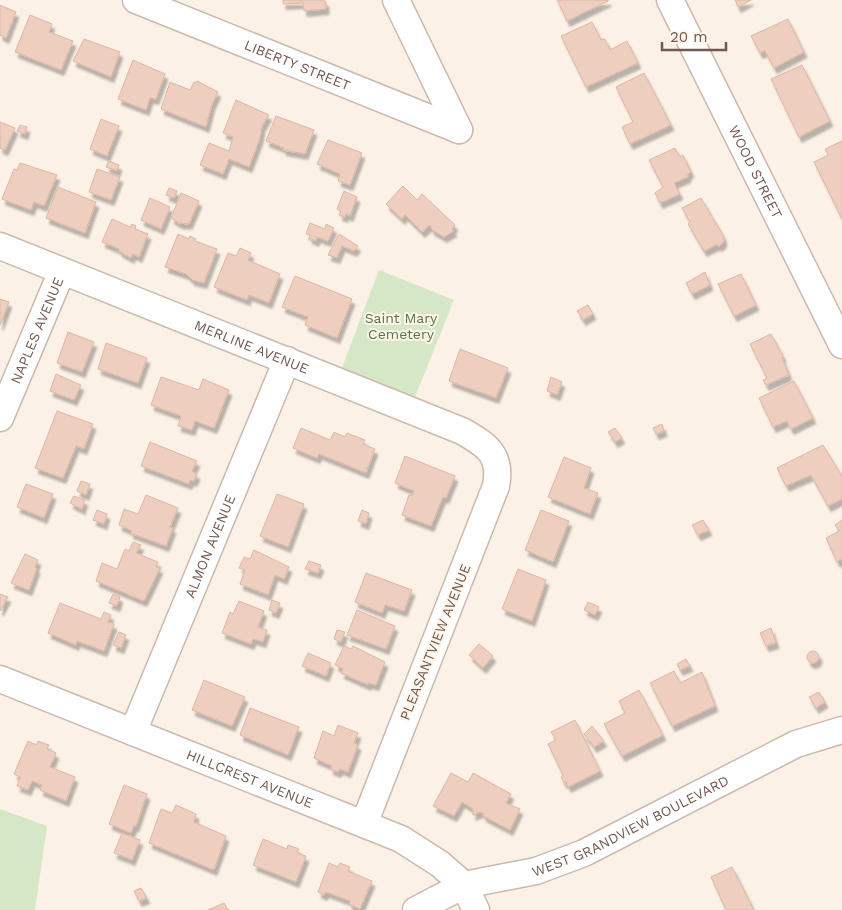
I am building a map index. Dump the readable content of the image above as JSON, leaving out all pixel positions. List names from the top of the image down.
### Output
{
  "streets": {
    "street": [
      "LIBERTY STREET",
      "WOOD STREET",
      "NAPLES AVENUE",
      "MERLINE AVENUE",
      "ALMON AVENUE",
      "PLEASANTVIEW AVENUE",
      "HILLCREST AVENUE",
      "WEST GRANDVIEW BOULEVARD"
    ]
  },
  "crossings": [
    ["NAPLES AVENUE", "MERLINE AVENUE"],
    ["MERLINE AVENUE", "ALMON AVENUE"],
    ["MERLINE AVENUE", "PLEASANTVIEW AVENUE"],
    ["ALMON AVENUE", "HILLCREST AVENUE"],
    ["PLEASANTVIEW AVENUE", "HILLCREST AVENUE"],
    ["HILLCREST AVENUE", "WEST GRANDVIEW BOULEVARD"]
  ],
  "parks": ["Saint Mary Cemetery"],
  "scale_bar": "20 m"
}
